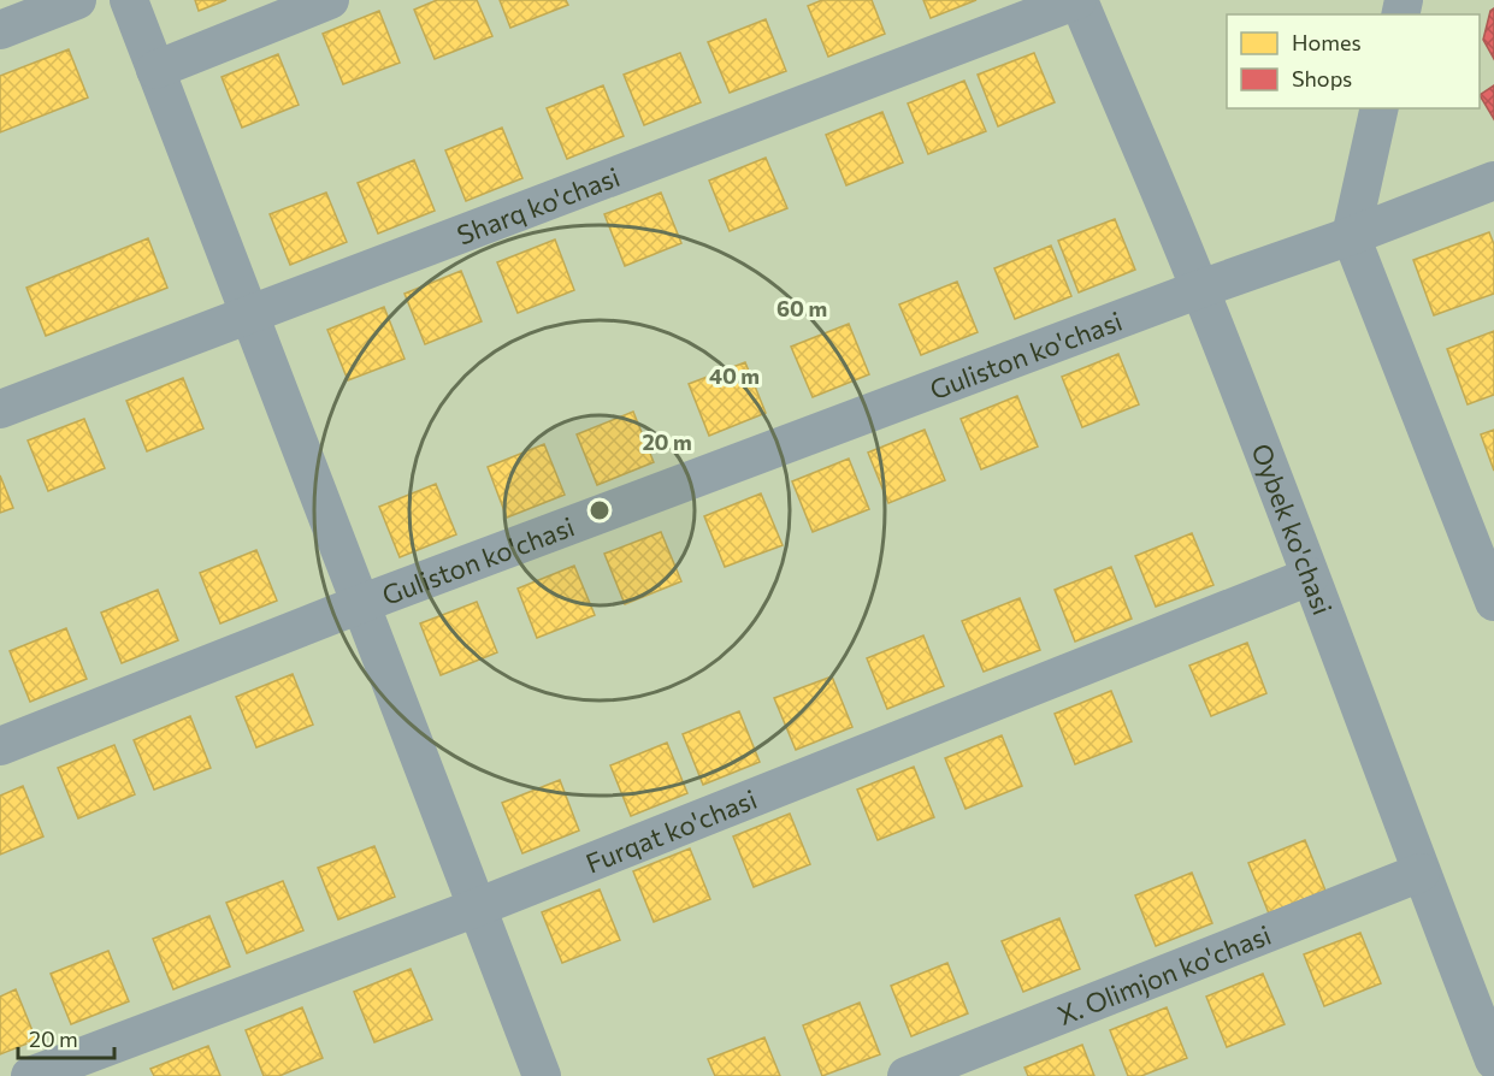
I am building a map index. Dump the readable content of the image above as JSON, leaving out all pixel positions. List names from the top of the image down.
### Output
{
  "streets": {
    "street": [
      "Sharq ko'chasi",
      "Guliston ko'chasi",
      "Oybek ko'chasi",
      "Furqat ko'chasi",
      "X. Olimjon ko'chasi"
    ]
  },
  "crossings": [
    ["Sharq ko'chasi", "Oybek ko'chasi"],
    ["Guliston ko'chasi", "Oybek ko'chasi"],
    ["Oybek ko'chasi", "Furqat ko'chasi"],
    ["Oybek ko'chasi", "X. Olimjon ko'chasi"]
  ],
  "legend": ["Homes", "Shops"],
  "scale_bar": "20 m",
  "rings": ["60 m", "40 m", "20 m"]
}
